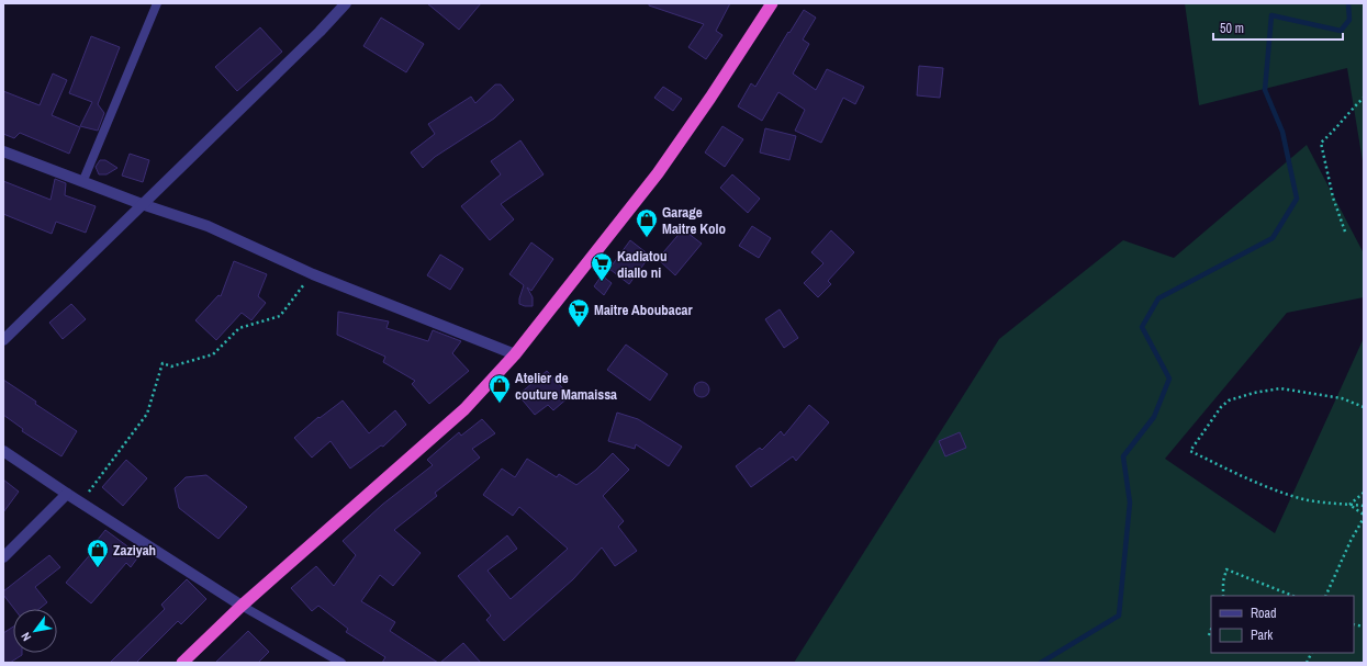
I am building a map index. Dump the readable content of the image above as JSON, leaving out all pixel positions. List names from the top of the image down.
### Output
{
  "places": {
    "shop": ["Garage Maitre Kolo", "Atelier de couture Mamaissa", "Zaziyah"],
    "supermarket": ["Kadiatou diallo ni", "Maitre Aboubacar"]
  },
  "legend": ["Road", "Park"],
  "scale_bar": "50 m",
  "north": "bottom left"
}
